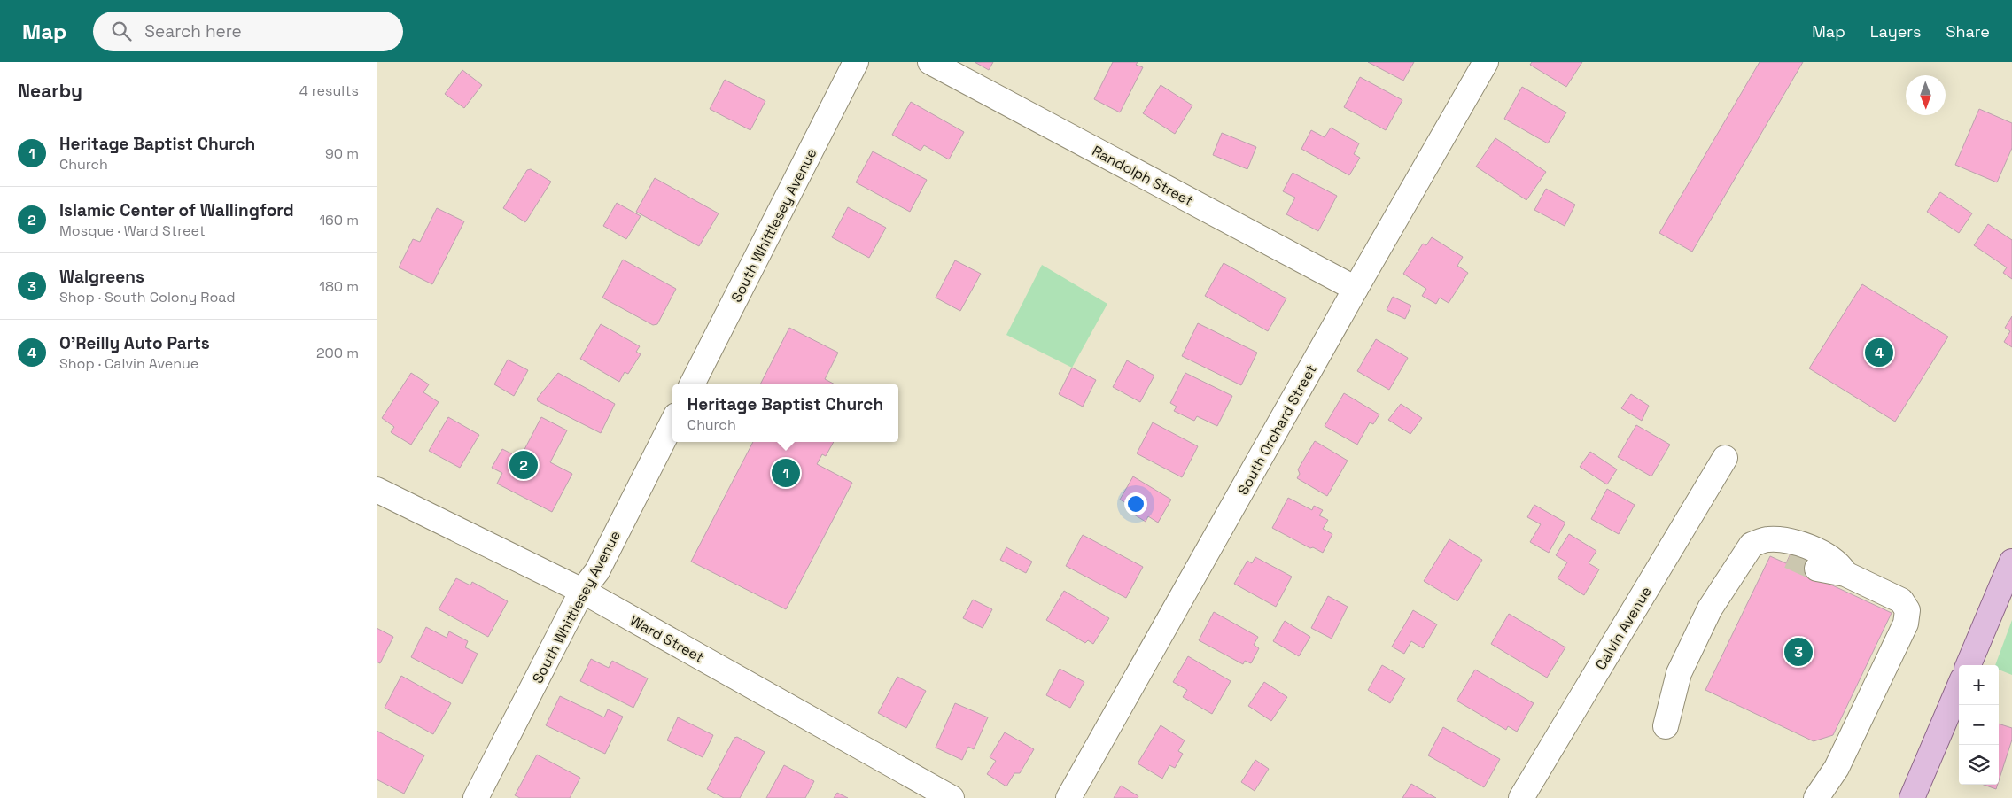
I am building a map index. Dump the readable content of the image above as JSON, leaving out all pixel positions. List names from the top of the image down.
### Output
{
  "streets": {
    "street": [
      "Randolph Street",
      "South Whittlesey Avenue",
      "South Orchard Street",
      "Calvin Avenue",
      "Ward Street"
    ]
  },
  "crossings": [
    ["Randolph Street", "South Orchard Street"],
    ["South Whittlesey Avenue", "Ward Street"]
  ],
  "north": "bottom",
  "page": {
    "header": "Map",
    "search": "Search here",
    "nav": ["Map", "Layers", "Share"],
    "heading": ["Nearby", "4 results"],
    "list": [
      {
        "mark": "1",
        "name": "Heritage Baptist Church",
        "note": "Church",
        "value": "90 m"
      },
      {
        "mark": "2",
        "name": "Islamic Center of Wallingford",
        "note": "Mosque · Ward Street",
        "value": "160 m"
      },
      {
        "mark": "3",
        "name": "Walgreens",
        "note": "Shop · South Colony Road",
        "value": "180 m"
      },
      {
        "mark": "4",
        "name": "O'Reilly Auto Parts",
        "note": "Shop · Calvin Avenue",
        "value": "200 m"
      }
    ],
    "pins": [
      "4",
      "2",
      "1",
      "3"
    ],
    "popup": ["Heritage Baptist Church", "Church"],
    "map_buttons": ["+", "−"]
  }
}
